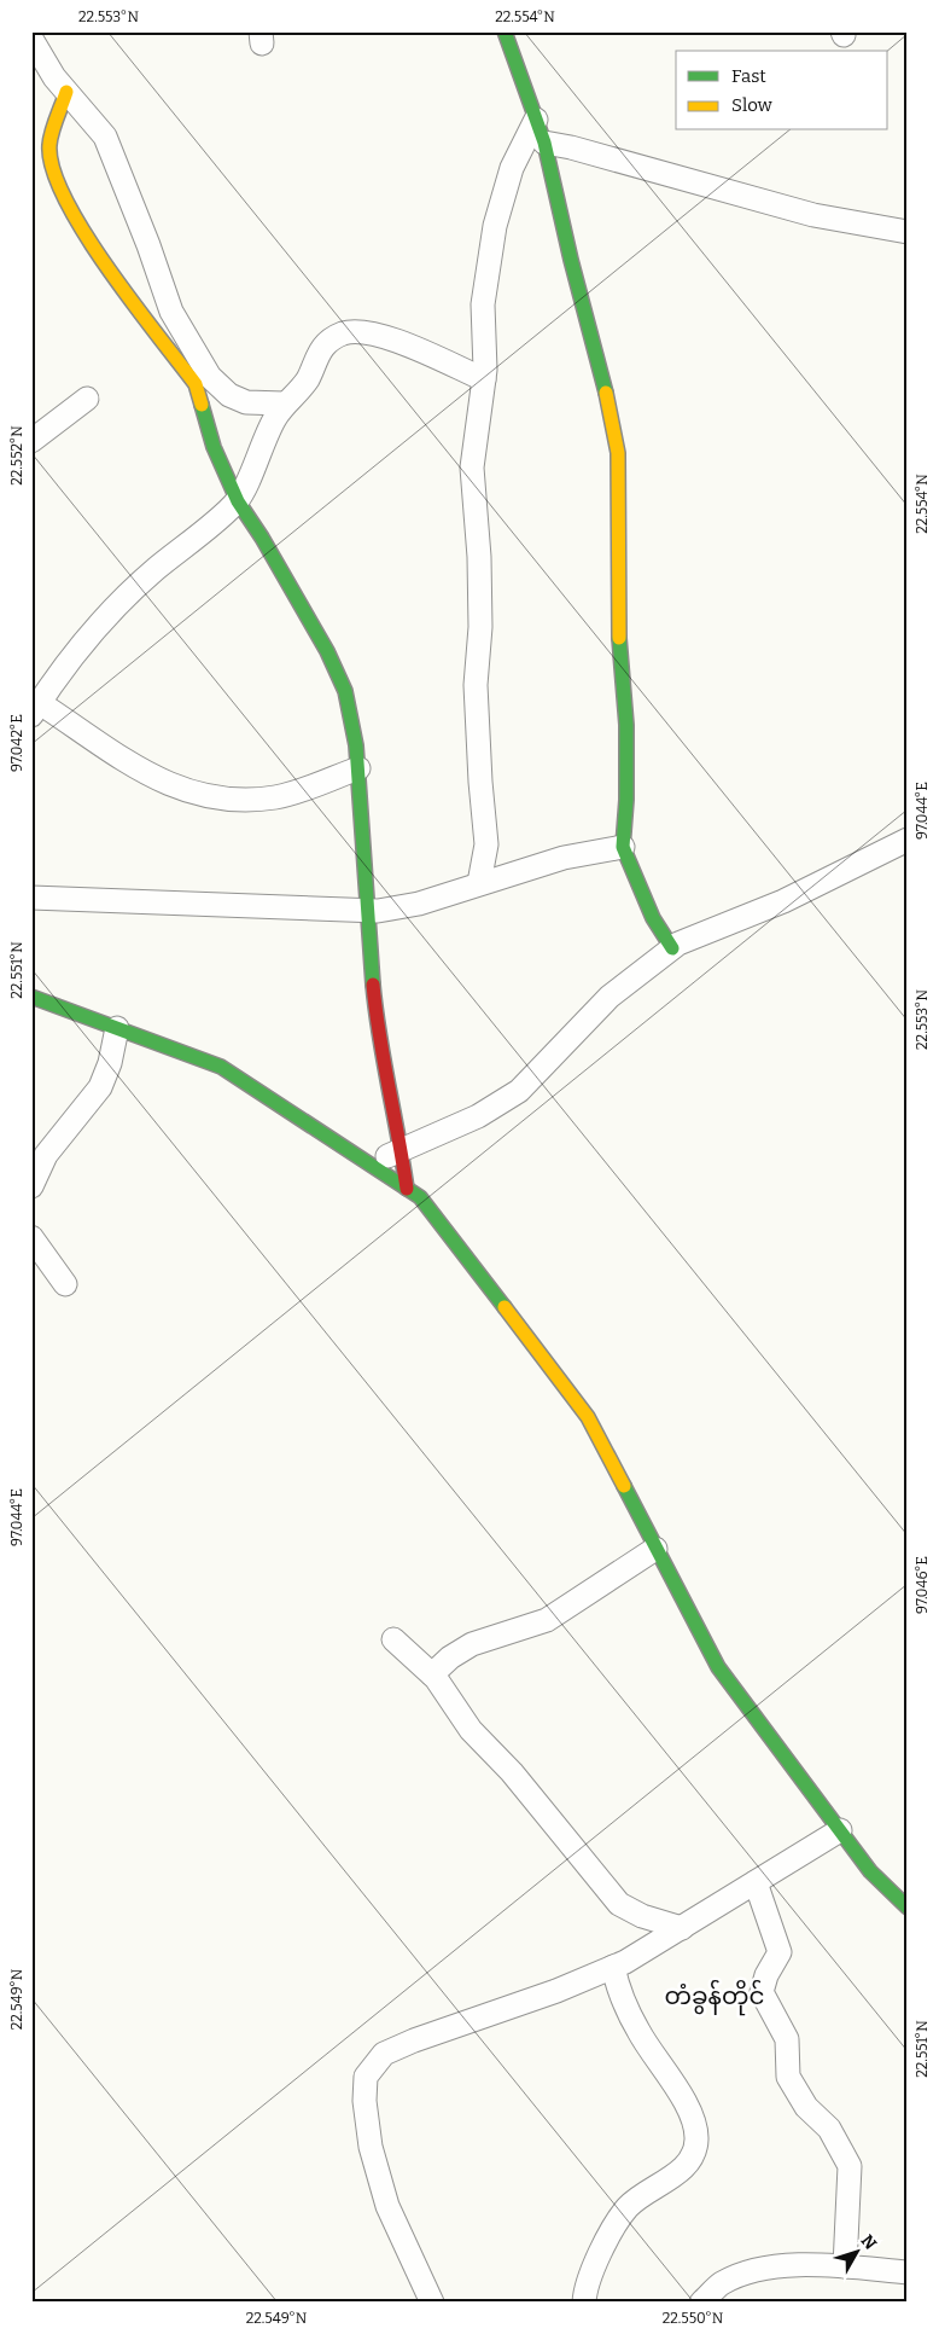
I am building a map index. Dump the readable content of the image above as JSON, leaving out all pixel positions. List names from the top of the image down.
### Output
{
  "districts": ["တံခွန်တိုင်"],
  "legend": ["Fast", "Slow"],
  "north": "top right",
  "coordinates": [
    "22.553°N",
    "22.554°N",
    "22.552°N",
    "97.042°E",
    "97.044°E",
    "22.551°N",
    "97.046°E",
    "22.549°N",
    "22.550°N"
  ]
}
